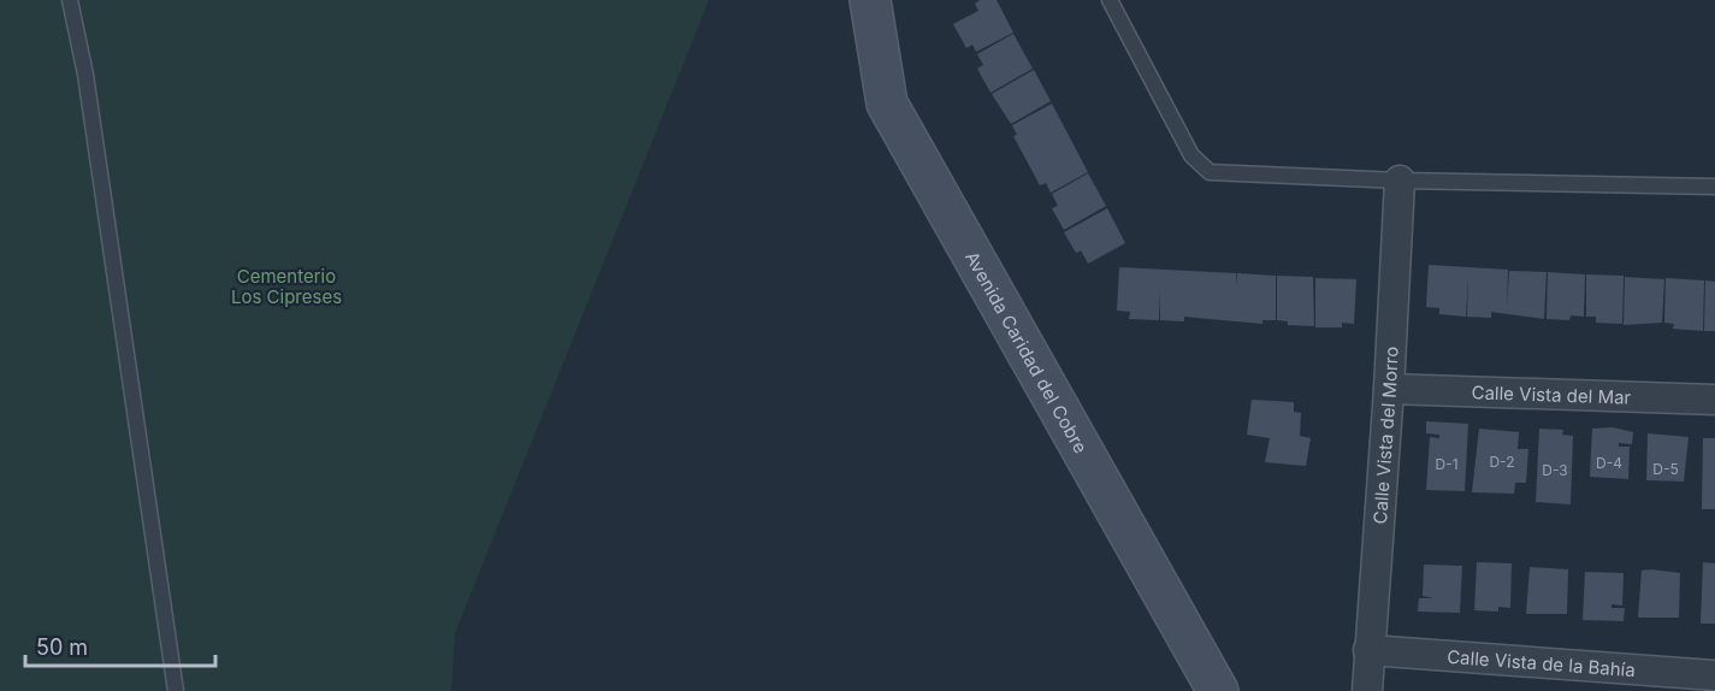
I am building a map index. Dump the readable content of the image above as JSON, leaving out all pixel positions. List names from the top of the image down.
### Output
{
  "streets": {
    "street": [
      "Avenida Caridad del Cobre",
      "Calle Vista del Mar",
      "Calle Vista del Morro",
      "Calle Vista de la Bahía"
    ]
  },
  "crossings": [
    ["Calle Vista del Mar", "Calle Vista del Morro"],
    ["Calle Vista del Morro", "Calle Vista de la Bahía"]
  ],
  "parks": ["Cementerio Los Cipreses"],
  "house_numbers": [
    "D-2",
    "D-4",
    "D-1",
    "D-5",
    "D-3"
  ],
  "scale_bar": "50 m"
}
